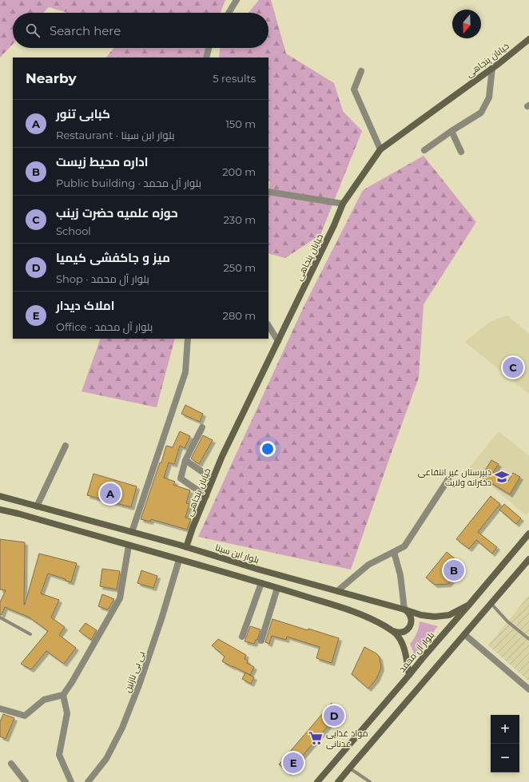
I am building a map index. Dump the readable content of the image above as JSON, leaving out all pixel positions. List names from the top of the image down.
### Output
{
  "streets": {
    "main road": ["خیابان پنجاهی", "بلوار ابن سینا", "بلوار آل محمد"],
    "street": ["بی بی نازنین"]
  },
  "crossings": [
    ["خیابان پنجاهی", "بلوار ابن سینا"],
    ["بلوار ابن سینا", "بلوار آل محمد"]
  ],
  "places": {
    "school or university": ["دبیرستان غیر انتفاعی دخترانه ولایت"],
    "supermarket": ["مواد غذایی عدنانی"]
  },
  "north": "bottom",
  "page": {
    "search": "Search here",
    "heading": ["Nearby", "5 results"],
    "list": [
      {
        "mark": "A",
        "name": "کبابی تنور",
        "note": "Restaurant · بلوار ابن سینا",
        "value": "150 m"
      },
      {
        "mark": "B",
        "name": "اداره محیط زیست",
        "note": "Public building · بلوار آل محمد",
        "value": "200 m"
      },
      {
        "mark": "C",
        "name": "حوزه علمیه حضرت زینب",
        "note": "School",
        "value": "230 m"
      },
      {
        "mark": "D",
        "name": "میز و جاکفشی کیمیا",
        "note": "Shop · بلوار آل محمد",
        "value": "250 m"
      },
      {
        "mark": "E",
        "name": "املاک دیدار",
        "note": "Office · بلوار آل محمد",
        "value": "280 m"
      }
    ],
    "pins": [
      "C",
      "A",
      "B",
      "D",
      "E"
    ],
    "map_buttons": ["+", "−"]
  }
}
